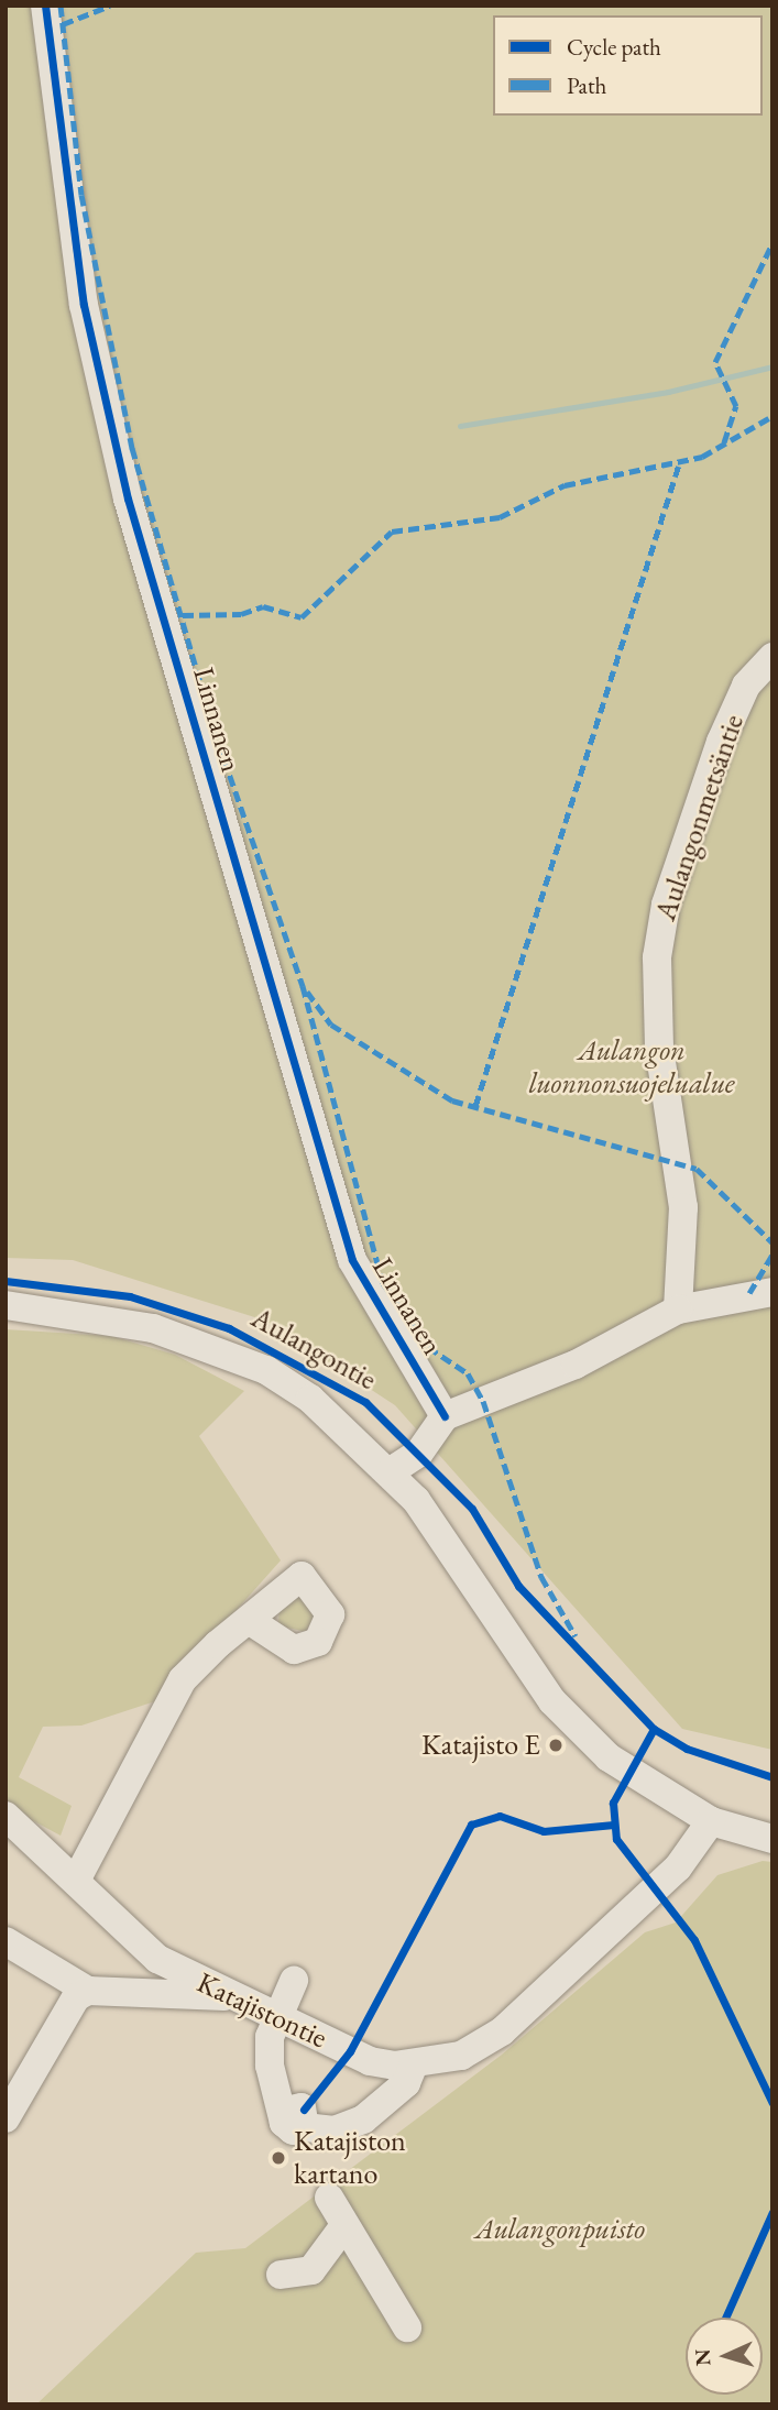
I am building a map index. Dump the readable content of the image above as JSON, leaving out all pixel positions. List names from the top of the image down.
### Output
{
  "streets": {
    "street": [
      "Linnanen",
      "Aulangonmetsäntie",
      "Aulangontie",
      "Katajistontie"
    ]
  },
  "crossings": [
    ["Aulangontie", "Katajistontie"]
  ],
  "parks": ["Aulangon luonnonsuojelualue", "Aulangonpuisto"],
  "places": ["Katajisto E", "Katajiston kartano"],
  "legend": ["Cycle path", "Path"],
  "north": "left"
}
